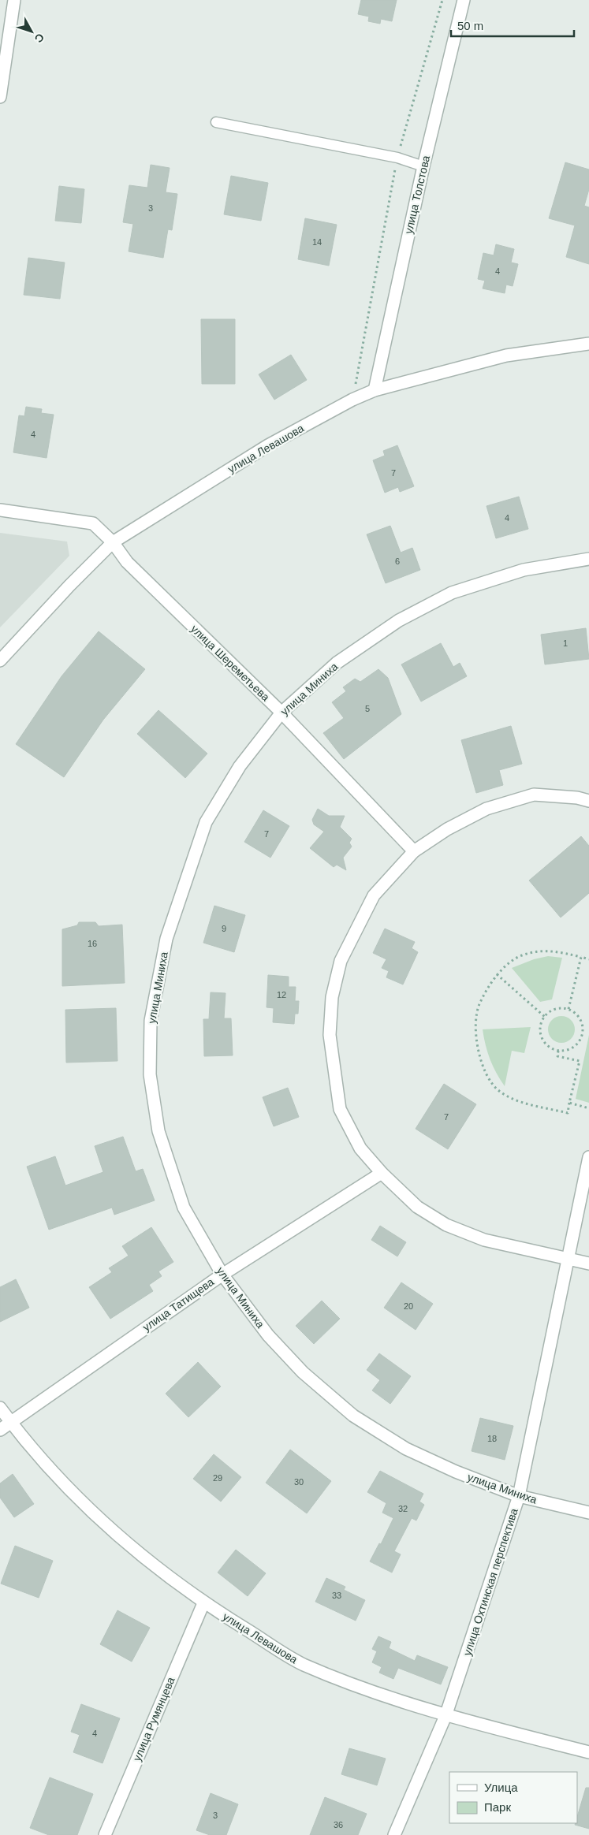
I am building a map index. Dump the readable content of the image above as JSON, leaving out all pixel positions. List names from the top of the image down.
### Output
{
  "streets": {
    "street": [
      "улица Толстова",
      "улица Левашова",
      "улица Шереметьева",
      "улица Миниха",
      "улица Татищева",
      "улица Охтинская перспектива",
      "улица Румянцева"
    ]
  },
  "crossings": [
    ["улица Толстова", "улица Левашова"],
    ["улица Левашова", "улица Шереметьева"],
    ["улица Левашова", "улица Татищева"],
    ["улица Левашова", "улица Охтинская перспектива"],
    ["улица Левашова", "улица Румянцева"],
    ["улица Шереметьева", "улица Миниха"],
    ["улица Миниха", "улица Татищева"],
    ["улица Миниха", "улица Охтинская перспектива"]
  ],
  "house_numbers": [
    "3",
    "14",
    "4",
    "4",
    "7",
    "4",
    "6",
    "1",
    "5",
    "7",
    "9",
    "16",
    "12",
    "7",
    "20",
    "18",
    "29",
    "30",
    "32",
    "33",
    "4",
    "3",
    "36"
  ],
  "legend": ["Улица", "Парк"],
  "scale_bar": "50 m",
  "north": "bottom right"
}
